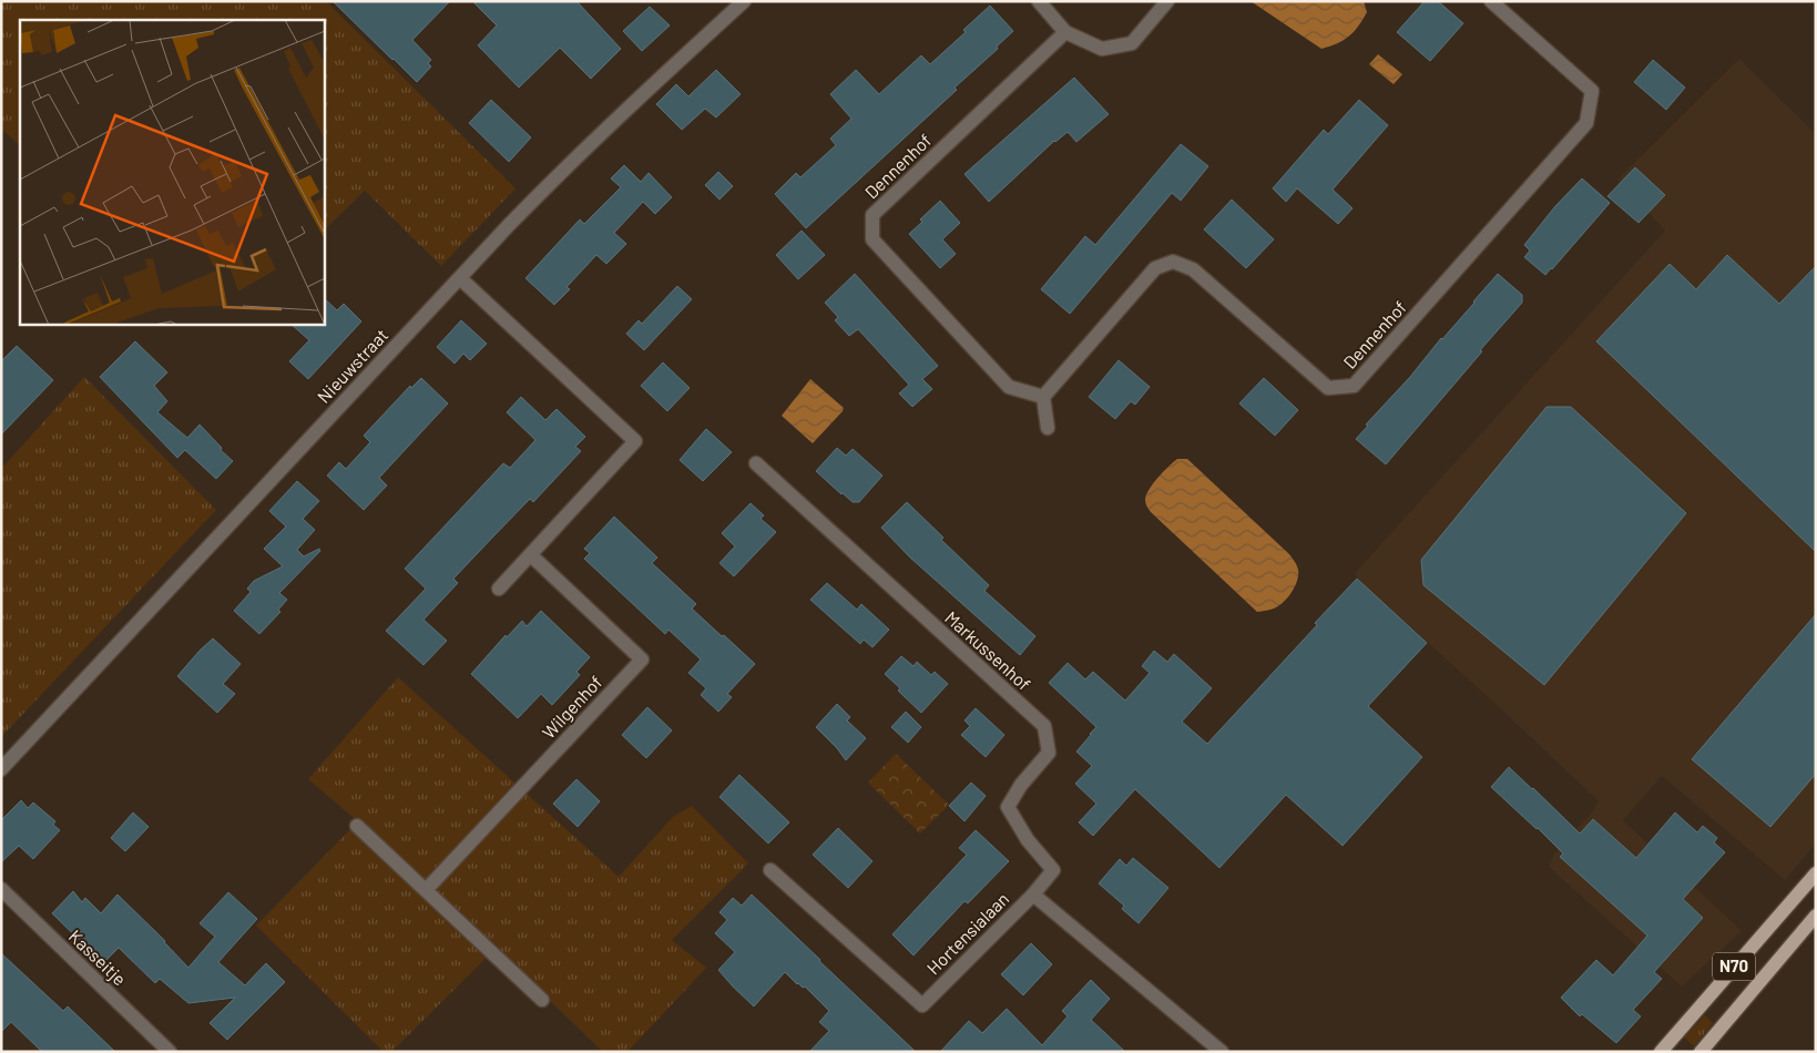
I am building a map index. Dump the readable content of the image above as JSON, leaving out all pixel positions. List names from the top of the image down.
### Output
{
  "streets": {
    "main road": ["N70"],
    "street": [
      "Dennenhof",
      "Nieuwstraat",
      "Markussenhof",
      "Wilgenhof",
      "Hortensialaan",
      "Kasseitje"
    ]
  },
  "crossings": [
    ["Markussenhof", "Hortensialaan"]
  ]
}
